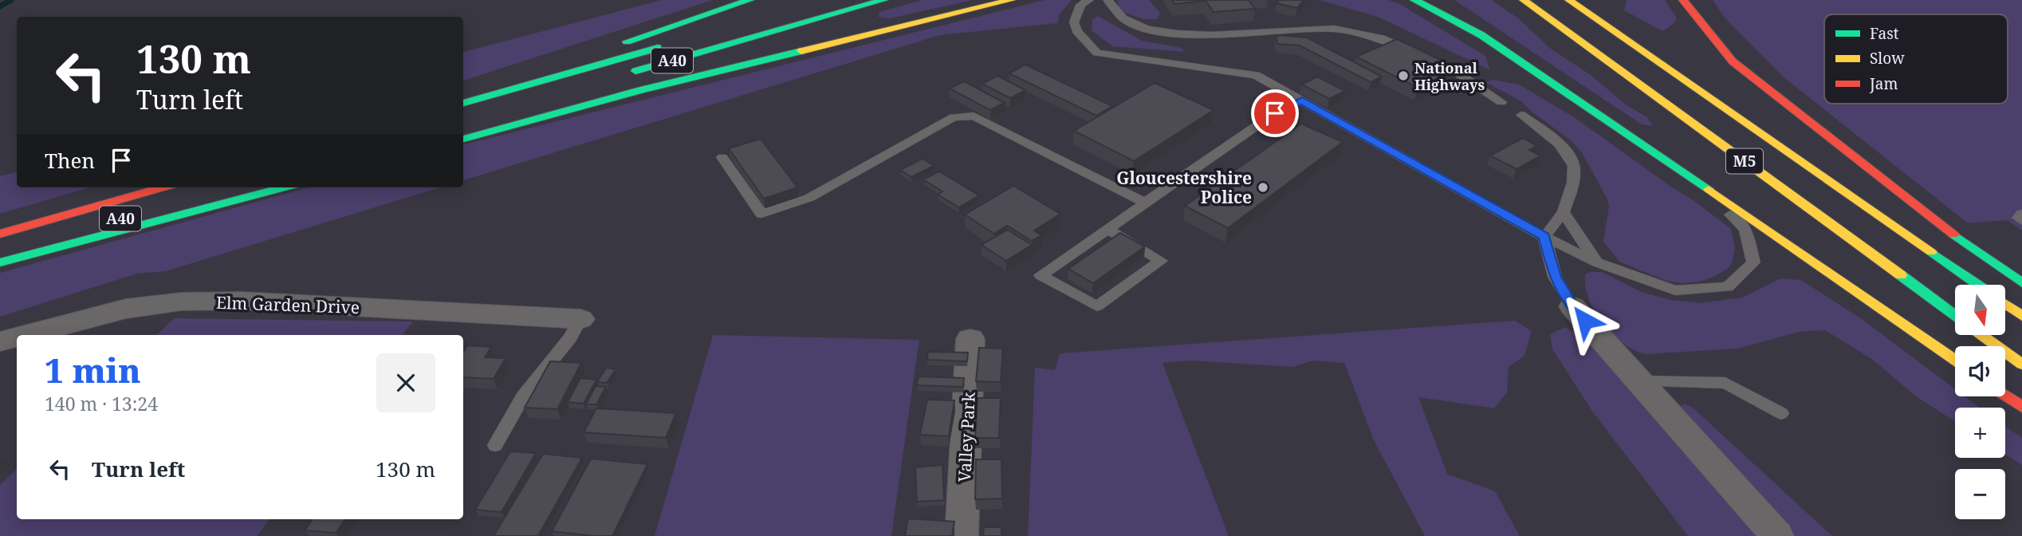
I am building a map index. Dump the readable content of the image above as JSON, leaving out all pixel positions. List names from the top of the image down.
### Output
{
  "streets": {
    "highway": ["A40", "M5"],
    "street": ["Elm Garden Drive", "Valley Park"]
  },
  "places": ["National Highways", "Gloucestershire Police"],
  "legend": ["Fast", "Slow", "Jam"],
  "north": "bottom",
  "page": {
    "turn": ["130 m", "Turn left"],
    "then": "Then",
    "map_buttons": ["+", "−"],
    "heading": ["1 min", "140 m · 13:24"],
    "list": [
      {
        "name": "Turn left",
        "value": "130 m"
      }
    ]
  }
}
